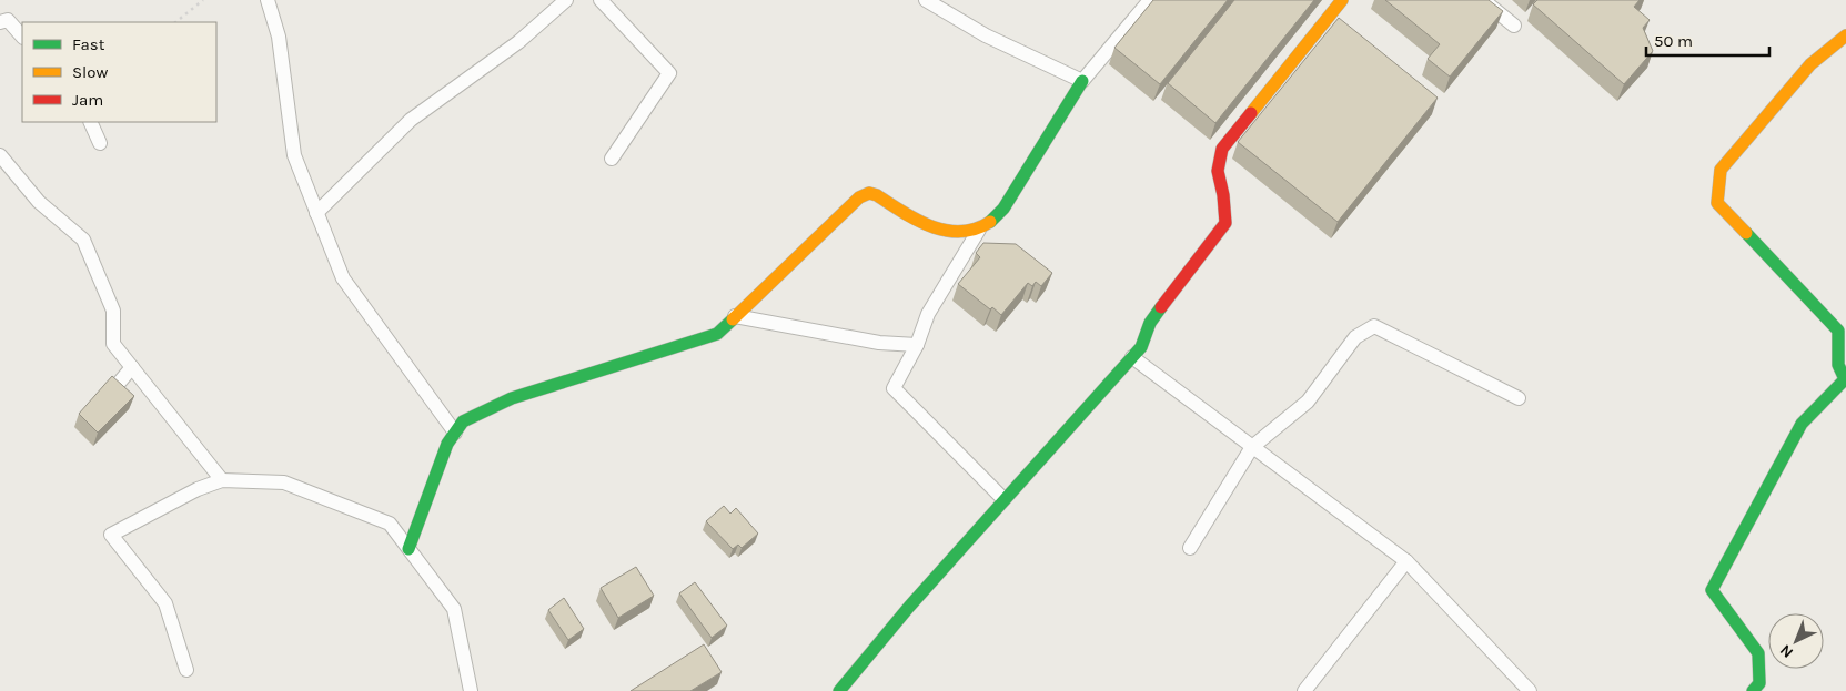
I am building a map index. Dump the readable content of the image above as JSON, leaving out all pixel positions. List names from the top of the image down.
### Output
{
  "legend": ["Fast", "Slow", "Jam"],
  "scale_bar": "50 m",
  "north": "bottom left"
}
